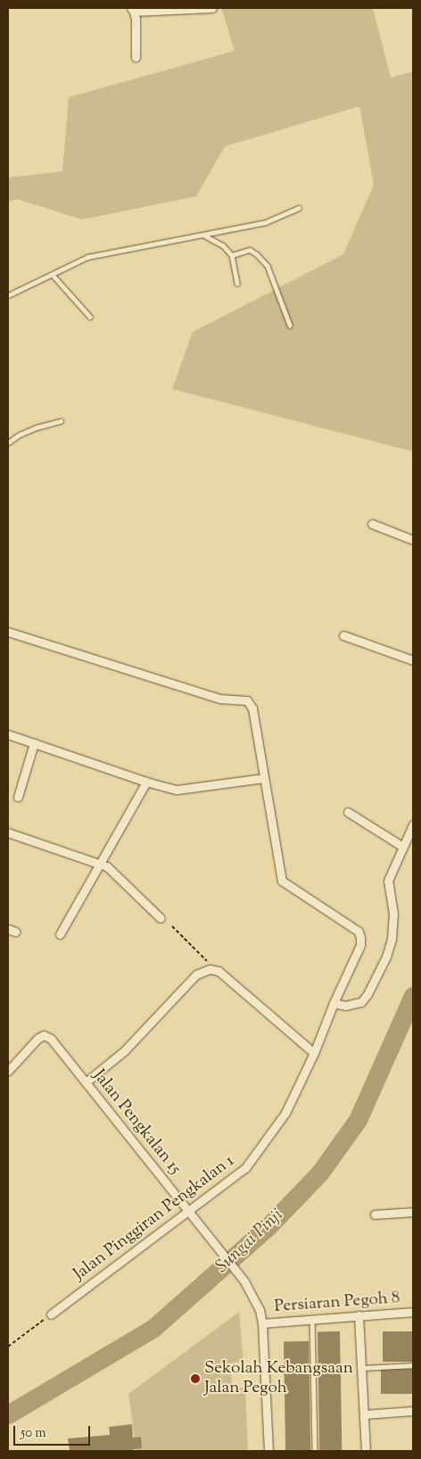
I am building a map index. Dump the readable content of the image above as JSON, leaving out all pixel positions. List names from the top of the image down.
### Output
{
  "streets": {
    "street": ["Jalan Pengkalan 15", "Jalan Pinggiran Pengkalan 1", "Persiaran Pegoh 8"]
  },
  "crossings": [
    ["Jalan Pengkalan 15", "Jalan Pinggiran Pengkalan 1"],
    ["Jalan Pengkalan 15", "Persiaran Pegoh 8"]
  ],
  "water": ["Sungai Pinji"],
  "places": ["Sekolah Kebangsaan Jalan Pegoh"],
  "scale_bar": "50 m"
}
